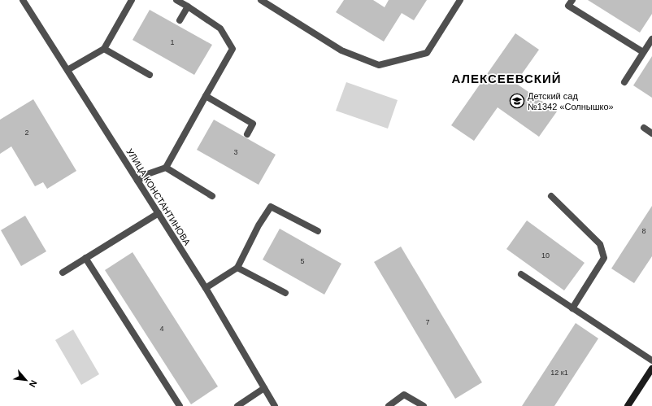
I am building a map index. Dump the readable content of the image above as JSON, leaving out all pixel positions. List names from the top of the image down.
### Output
{
  "streets": {
    "street": ["УЛИЦА КОНСТАНТИНОВА"]
  },
  "districts": ["АЛЕКСЕЕВСКИЙ"],
  "places": {
    "school or university": ["Детский сад №1342 «Солнышко»"]
  },
  "house_numbers": [
    "1",
    "2",
    "3",
    "8",
    "10",
    "5",
    "7",
    "4",
    "12 к1"
  ],
  "north": "bottom right"
}
